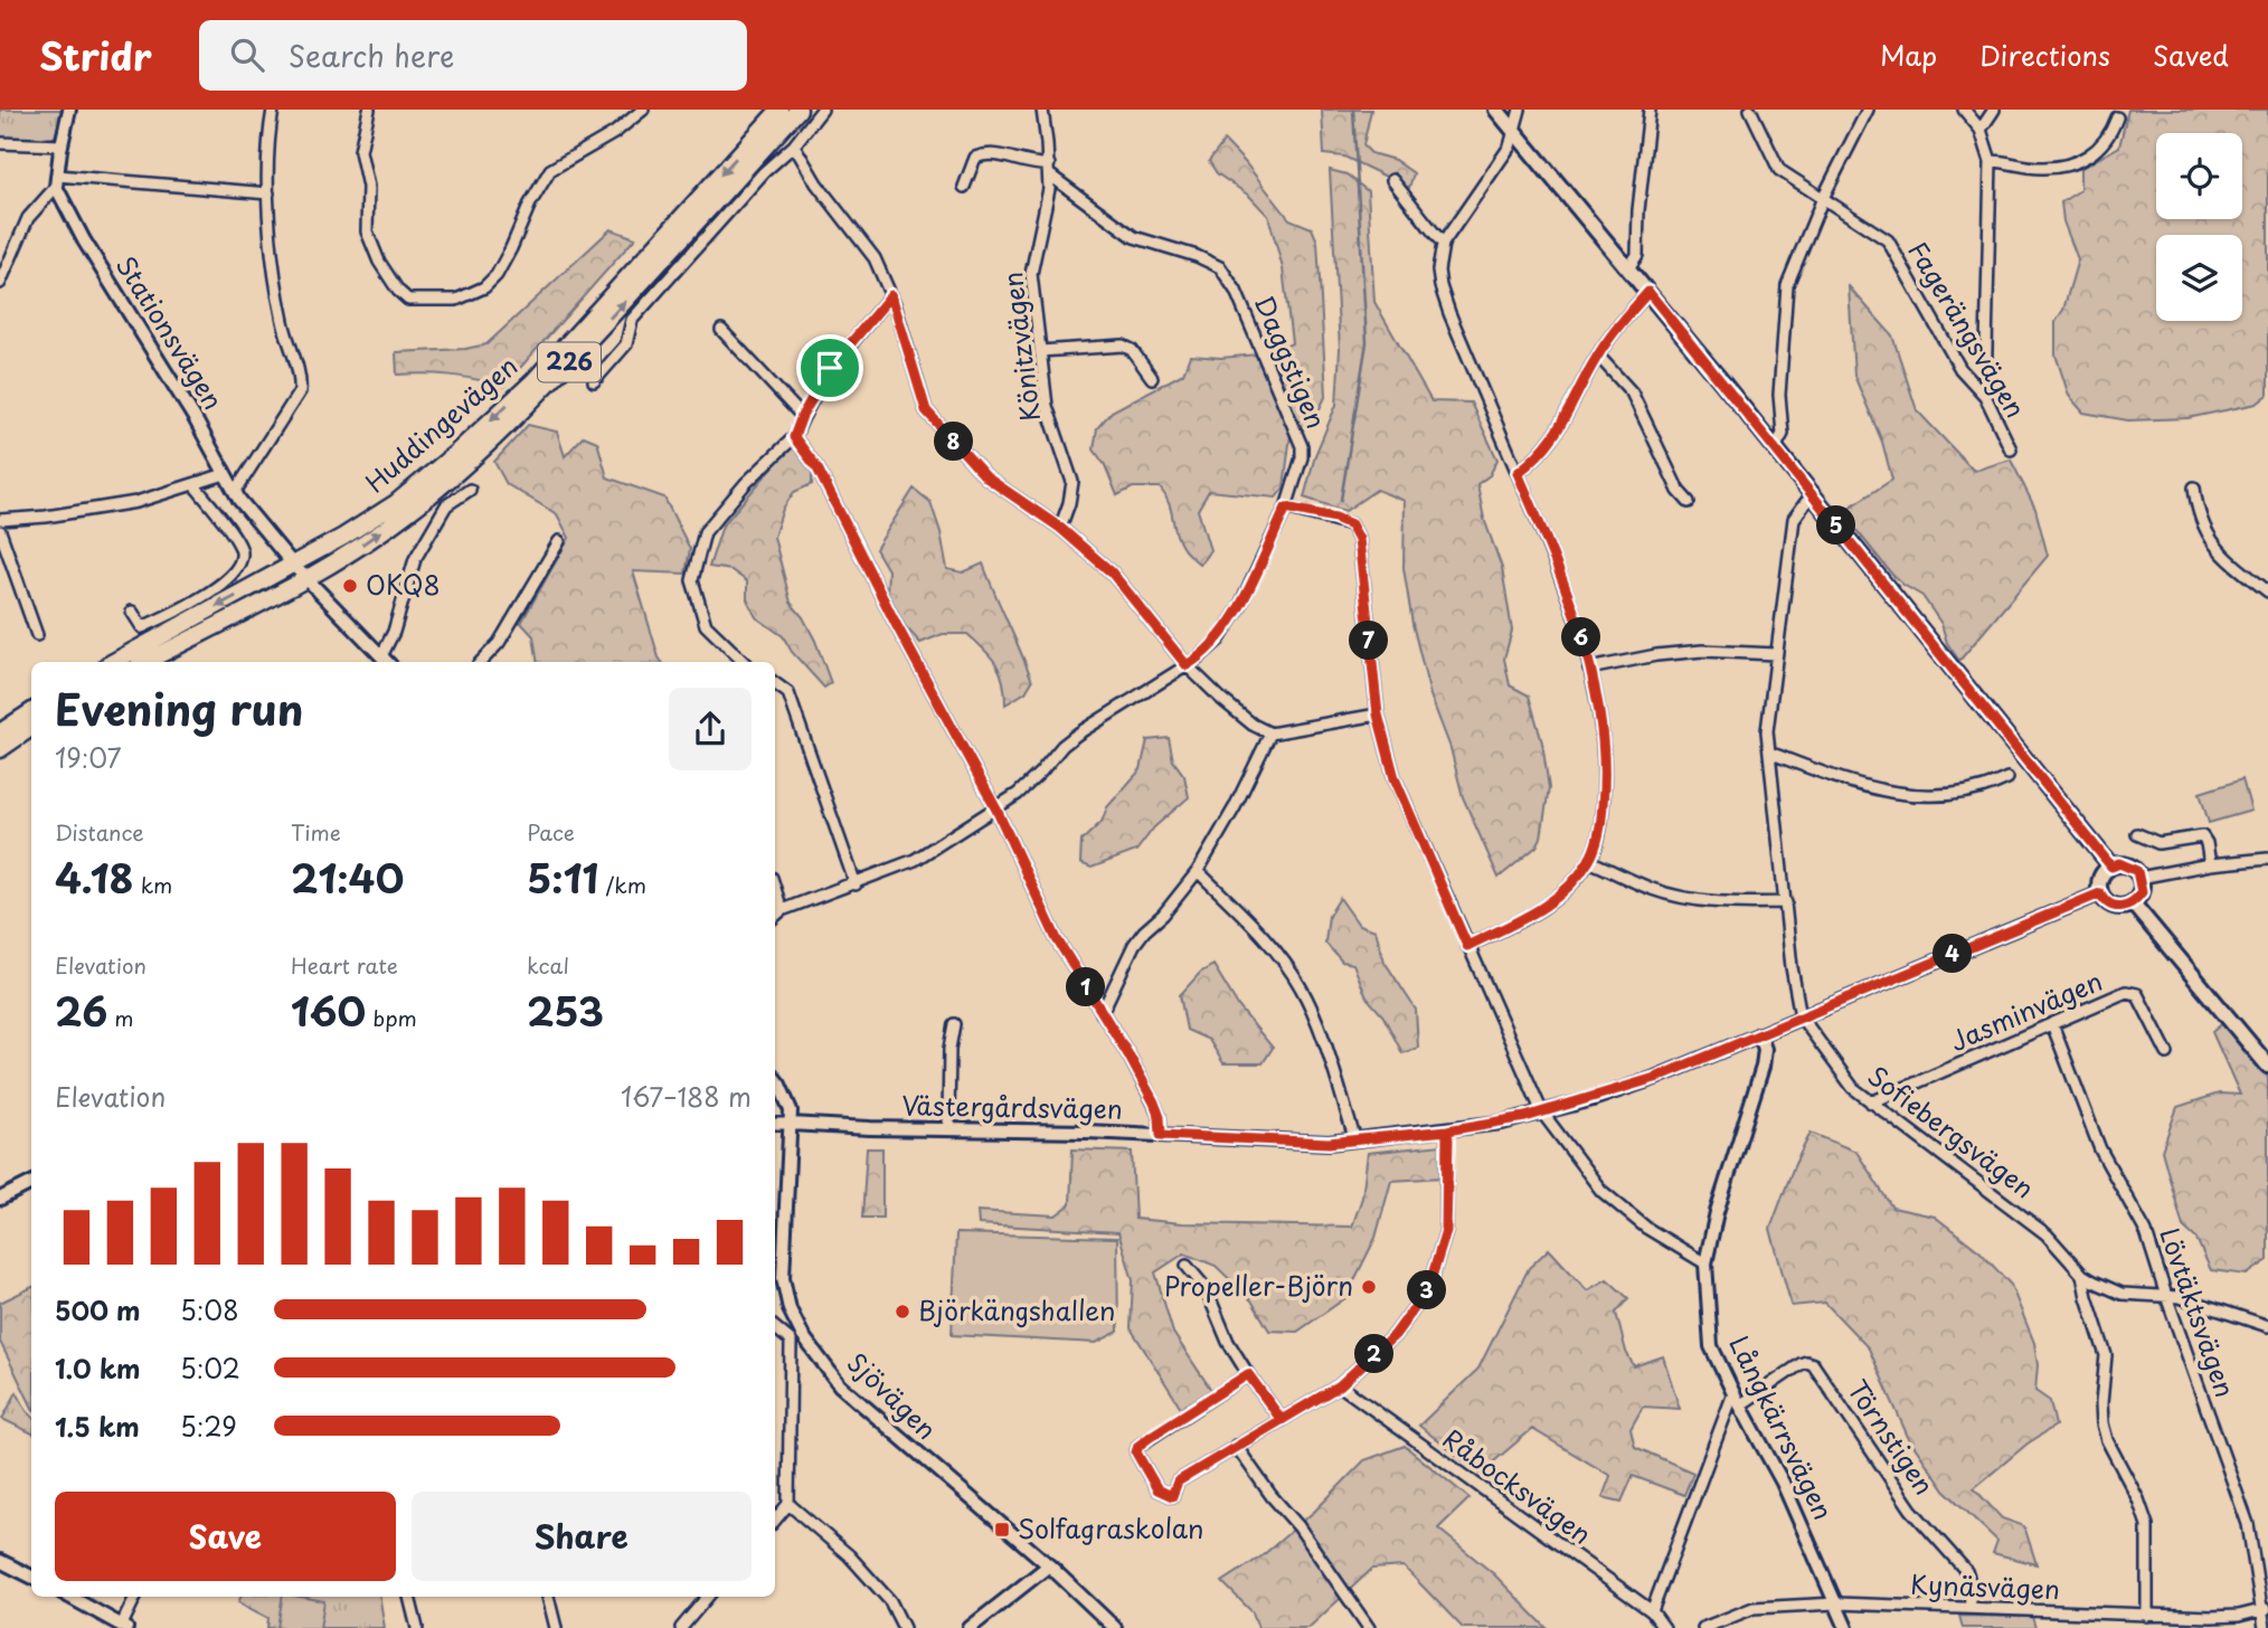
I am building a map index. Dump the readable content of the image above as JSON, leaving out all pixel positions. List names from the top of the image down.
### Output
{
  "streets": {
    "main road": ["226", "Huddingevägen"],
    "street": [
      "Fagerängsvägen",
      "Stationsvägen",
      "Könitzvägen",
      "Daggstigen",
      "Jasminvägen",
      "Västergårdsvägen",
      "Sofiebergsvägen",
      "Lövtäktsvägen",
      "Sjövägen",
      "Långkärrsvägen",
      "Törnstigen",
      "Råbocksvägen",
      "Kynäsvägen"
    ]
  },
  "crossings": [
    ["Stationsvägen", "Huddingevägen"],
    ["Könitzvägen", "Daggstigen"],
    ["Jasminvägen", "Sofiebergsvägen"],
    ["Jasminvägen", "Lövtäktsvägen"],
    ["Västergårdsvägen", "Sofiebergsvägen"],
    ["Västergårdsvägen", "Sjövägen"],
    ["Västergårdsvägen", "Långkärrsvägen"],
    ["Sofiebergsvägen", "Lövtäktsvägen"],
    ["Lövtäktsvägen", "Kynäsvägen"],
    ["Långkärrsvägen", "Törnstigen"],
    ["Långkärrsvägen", "Kynäsvägen"],
    ["Törnstigen", "Kynäsvägen"]
  ],
  "places": {
    "other": ["OKQ8", "Propeller-Björn", "Björkängshallen"],
    "transit": ["Solfagraskolan"]
  },
  "page": {
    "header": "Stridr",
    "search": "Search here",
    "nav": ["Map", "Directions", "Saved"],
    "pins": [
      "8",
      "5",
      "6",
      "7",
      "4",
      "1",
      "3",
      "2"
    ],
    "heading": ["Evening run", "19:07"],
    "stats": [
      ["Distance", "4.18 km"],
      ["Time", "21:40"],
      ["Pace", "5:11 /km"],
      ["Elevation", "26 m"],
      ["Heart rate", "160 bpm"],
      ["kcal", "253"]
    ],
    "chart": ["Elevation", "167–188 m"],
    "list": [
      {
        "name": "500 m",
        "note": "5:08"
      },
      {
        "name": "1.0 km",
        "note": "5:02"
      },
      {
        "name": "1.5 km",
        "note": "5:29"
      }
    ],
    "buttons": ["Save", "Share"]
  }
}
